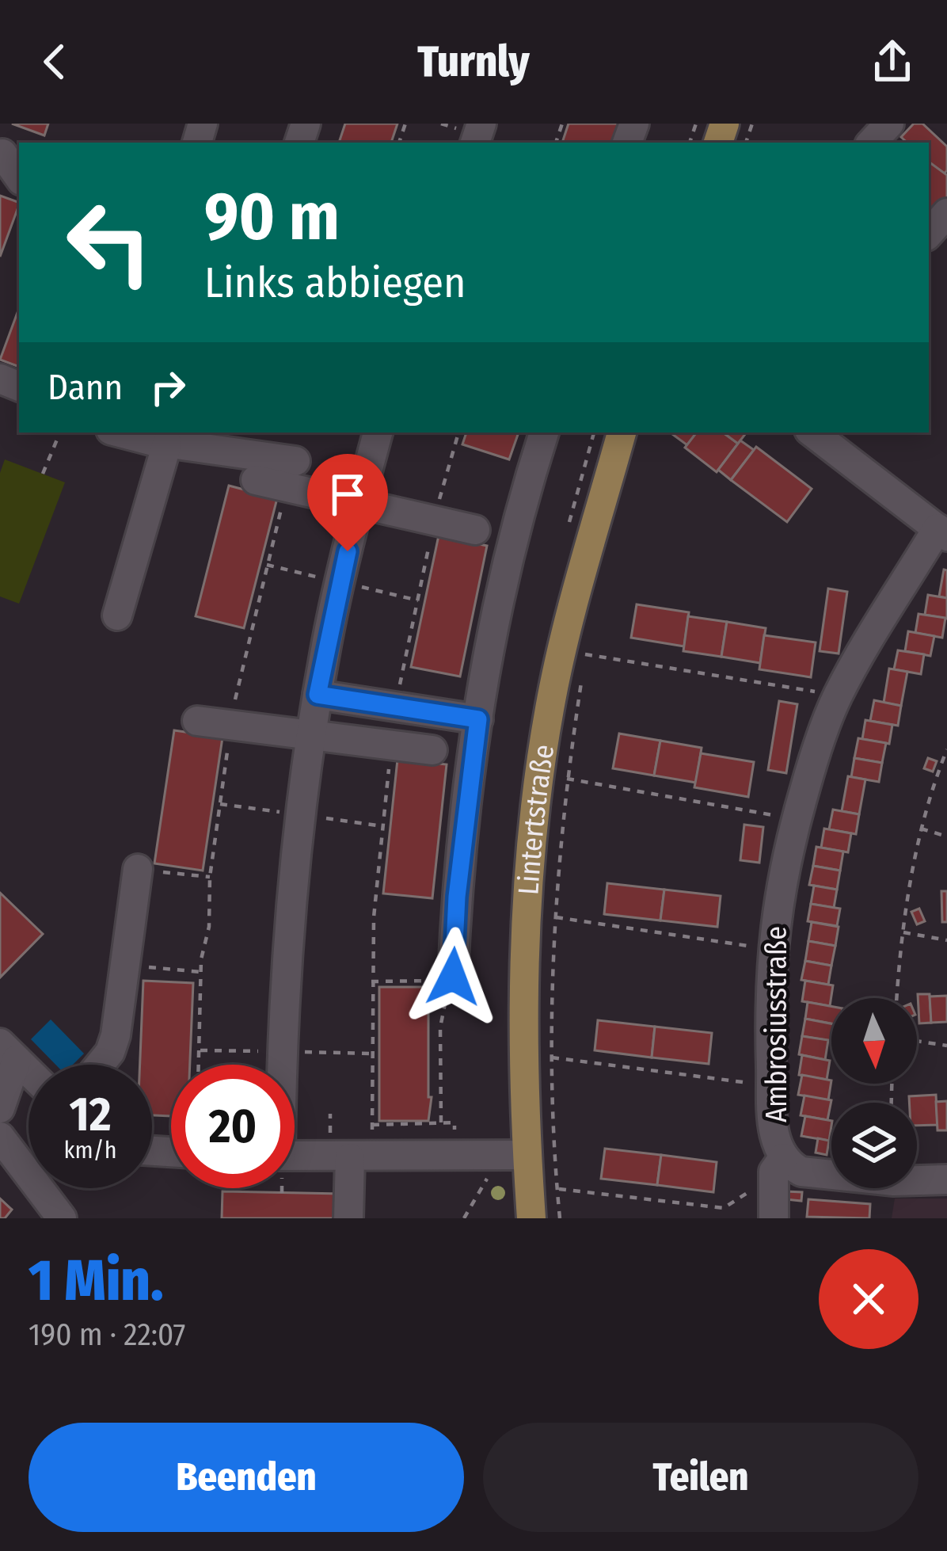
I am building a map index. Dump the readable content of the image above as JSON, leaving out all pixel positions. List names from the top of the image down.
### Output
{
  "streets": {
    "main road": ["Lintertstraße"],
    "street": ["Ambrosiusstraße"]
  },
  "north": "bottom",
  "page": {
    "header": "Turnly",
    "turn": ["90 m", "Links abbiegen"],
    "then": "Dann",
    "speed": "12 km/h",
    "limit": "20",
    "heading": ["1 Min.", "190 m · 22:07"],
    "buttons": ["Beenden", "Teilen"]
  }
}
